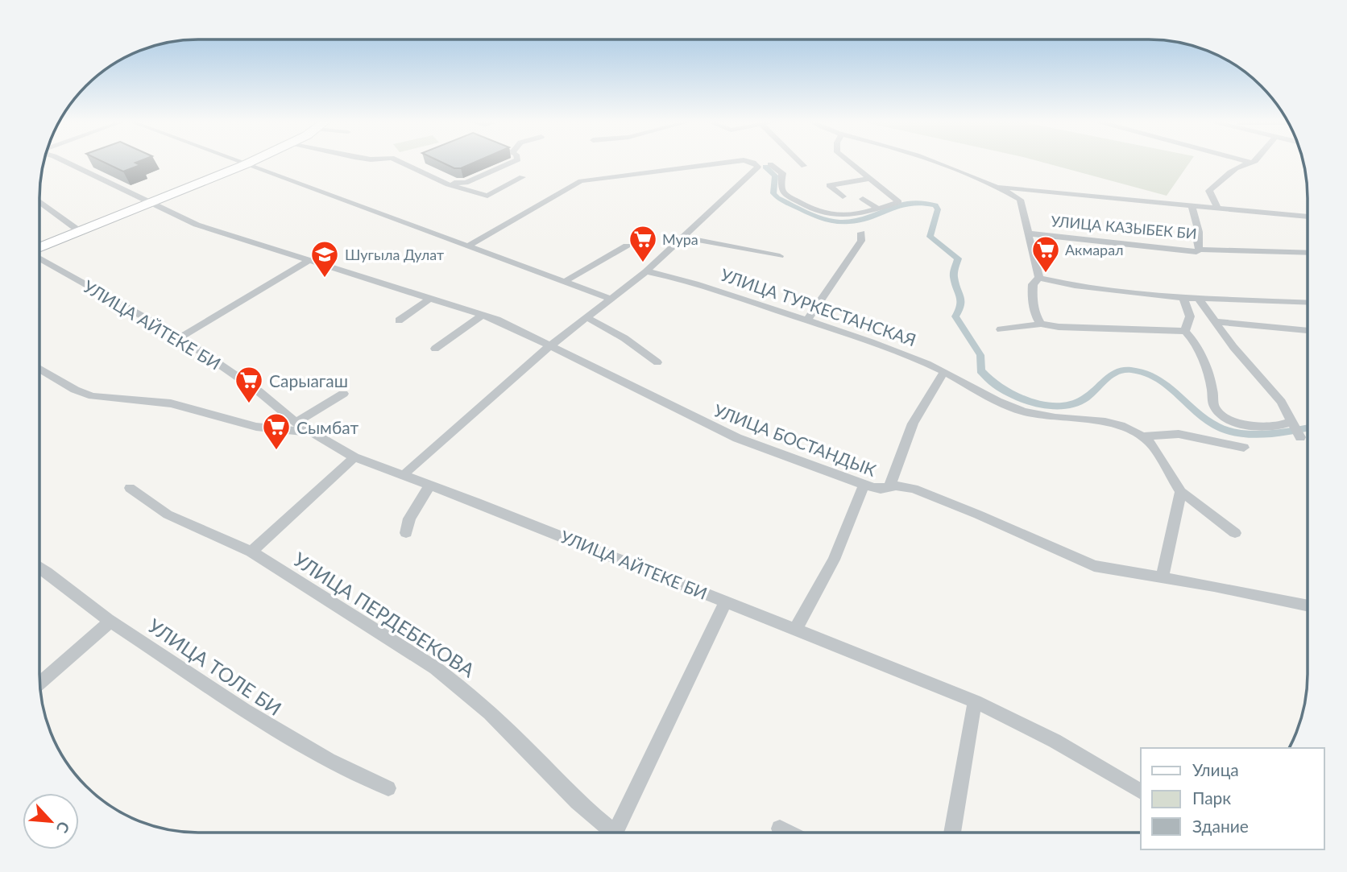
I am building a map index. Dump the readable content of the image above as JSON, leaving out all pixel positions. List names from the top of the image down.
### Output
{
  "streets": {
    "street": [
      "УЛИЦА КАЗЫБЕК БИ",
      "УЛИЦА ТУРКЕСТАНСКАЯ",
      "УЛИЦА АЙТЕКЕ БИ",
      "УЛИЦА БОСТАНДЫК",
      "УЛИЦА ПЕРДЕБЕКОВА",
      "УЛИЦА ТОЛЕ БИ"
    ]
  },
  "crossings": [
    ["УЛИЦА АЙТЕКЕ БИ", "УЛИЦА ПЕРДЕБЕКОВА"]
  ],
  "places": {
    "supermarket": [
      "Мура",
      "Акмарал",
      "Сарыагаш",
      "Сымбат"
    ],
    "school or university": ["Шугыла Дулат"]
  },
  "legend": ["Улица", "Парк", "Здание"],
  "north": "bottom right"
}
